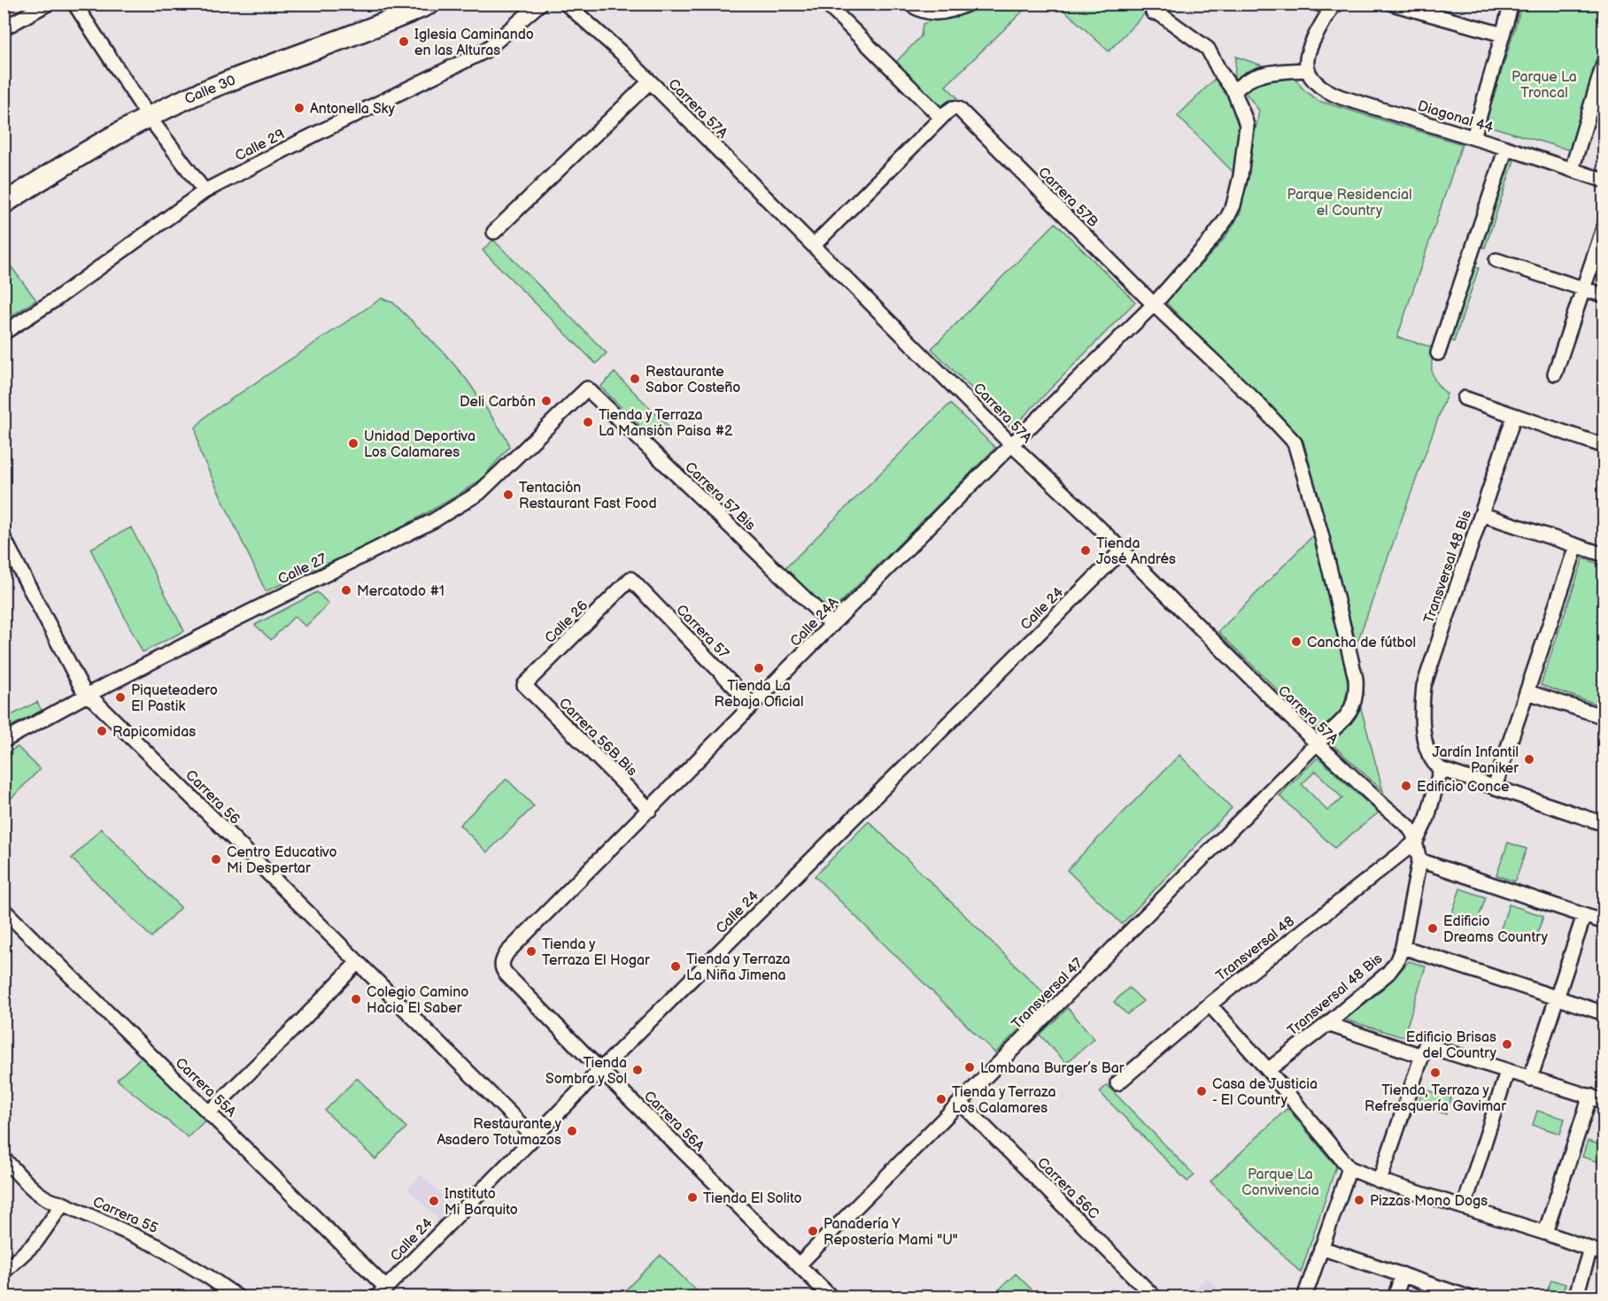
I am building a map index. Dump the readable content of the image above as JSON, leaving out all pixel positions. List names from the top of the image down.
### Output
{
  "streets": {
    "main road": ["Calle 30"],
    "street": [
      "Carrera 57A",
      "Diagonal 44",
      "Calle 29",
      "Carrera 57B",
      "Carrera 57 Bis",
      "Transversal 48 Bis",
      "Calle 27",
      "Calle 24",
      "Calle 26",
      "Calle 24A",
      "Carrera 57",
      "Carrera 56B Bis",
      "Carrera 56",
      "Transversal 48",
      "Transversal 47",
      "Carrera 55A",
      "Carrera 56A",
      "Carrera 56C",
      "Carrera 55"
    ]
  },
  "crossings": [
    ["Carrera 57A", "Carrera 57B"],
    ["Carrera 57A", "Transversal 48 Bis"],
    ["Carrera 57A", "Calle 24"],
    ["Carrera 57A", "Calle 24A"],
    ["Carrera 57A", "Transversal 48"],
    ["Carrera 57A", "Transversal 47"],
    ["Carrera 57B", "Calle 24A"],
    ["Carrera 57B", "Transversal 47"],
    ["Carrera 57 Bis", "Calle 27"],
    ["Carrera 57 Bis", "Calle 24A"],
    ["Transversal 48 Bis", "Transversal 48"],
    ["Calle 27", "Carrera 56"],
    ["Calle 24", "Carrera 56"],
    ["Calle 24", "Carrera 55A"],
    ["Calle 24", "Carrera 56A"],
    ["Calle 26", "Carrera 57"],
    ["Calle 26", "Carrera 56B Bis"],
    ["Calle 24A", "Carrera 57"],
    ["Calle 24A", "Carrera 56B Bis"],
    ["Calle 24A", "Carrera 56A"],
    ["Transversal 47", "Carrera 56A"],
    ["Transversal 47", "Carrera 56C"]
  ],
  "parks": ["Parque La Troncal", "Parque Residencial el Country", "Parque La Convivencia"],
  "places": [
    "Iglesia Caminando en las Alturas",
    "Antonella Sky",
    "Restaurante Sabor Costeño",
    "Deli Carbón",
    "Tienda y Terraza La Mansión Paisa #2",
    "Unidad Deportiva Los Calamares",
    "Tentación Restaurant Fast Food",
    "Tienda José Andrés",
    "Mercatodo #1",
    "Cancha de fútbol",
    "Tienda La Rebaja Oficial",
    "Piqueteadero El Pastik",
    "Rapicomidas",
    "Jardín Infantil Paniker",
    "Edificio Conce",
    "Centro Educativo Mi Despertar",
    "Edificio Dreams Country",
    "Tienda y Terraza El Hogar",
    "Tienda y Terraza La Niña Jimena",
    "Colegio Camino Hacia El Saber",
    "Edificio Brisas del Country",
    "Lombana Burger’s Bar",
    "Tienda Sombra y Sol",
    "Tienda, Terraza y Refresquería Gavimar",
    "Casa de Justicia - El Country",
    "Tienda y Terraza Los Calamares",
    "Restaurante y Asadero Totumazos",
    "Tienda El Solito",
    "Pizzas Mono Dogs",
    "Instituto Mi Barquito",
    "Panadería Y Repostería Mami \"U\""
  ]
}
